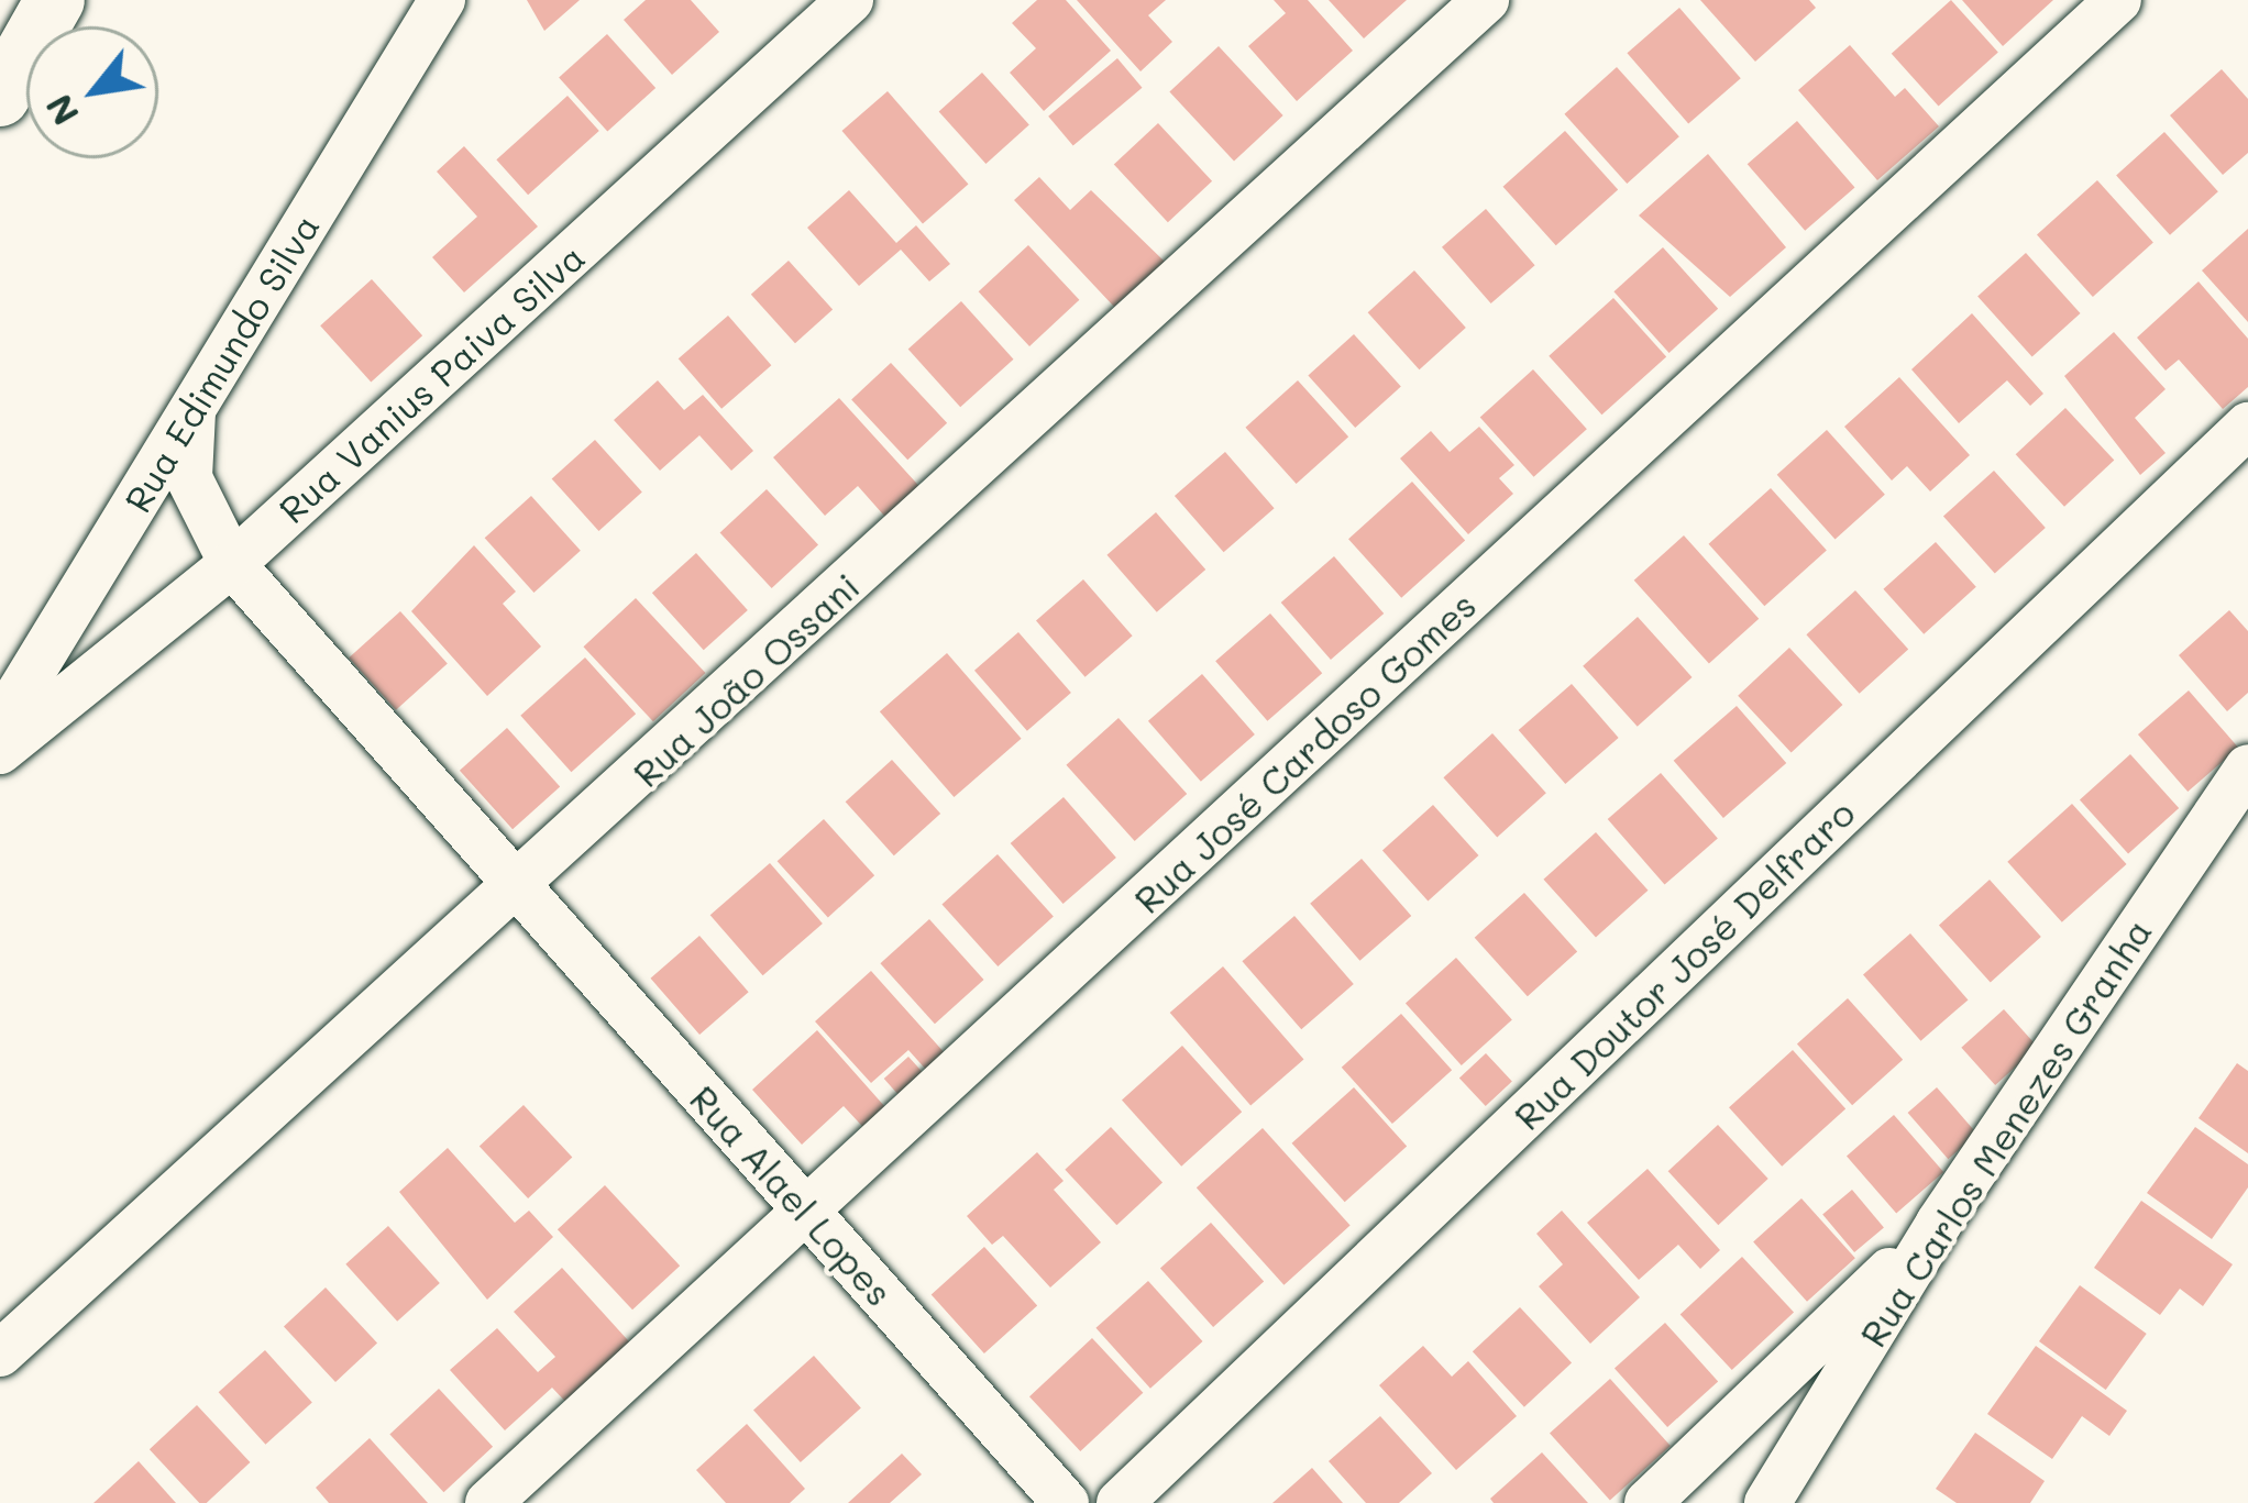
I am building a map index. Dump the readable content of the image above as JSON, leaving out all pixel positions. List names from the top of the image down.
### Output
{
  "streets": {
    "street": [
      "Rua Edimundo Silva",
      "Rua Vanius Paiva Silva",
      "Rua João Ossani",
      "Rua José Cardoso Gomes",
      "Rua Doutor José Delfraro",
      "Rua Carlos Menezes Granha",
      "Rua Alael Lopes"
    ]
  },
  "crossings": [
    ["Rua Edimundo Silva", "Rua Alael Lopes"],
    ["Rua Vanius Paiva Silva", "Rua Alael Lopes"],
    ["Rua João Ossani", "Rua Alael Lopes"],
    ["Rua José Cardoso Gomes", "Rua Alael Lopes"]
  ],
  "north": "bottom left"
}
